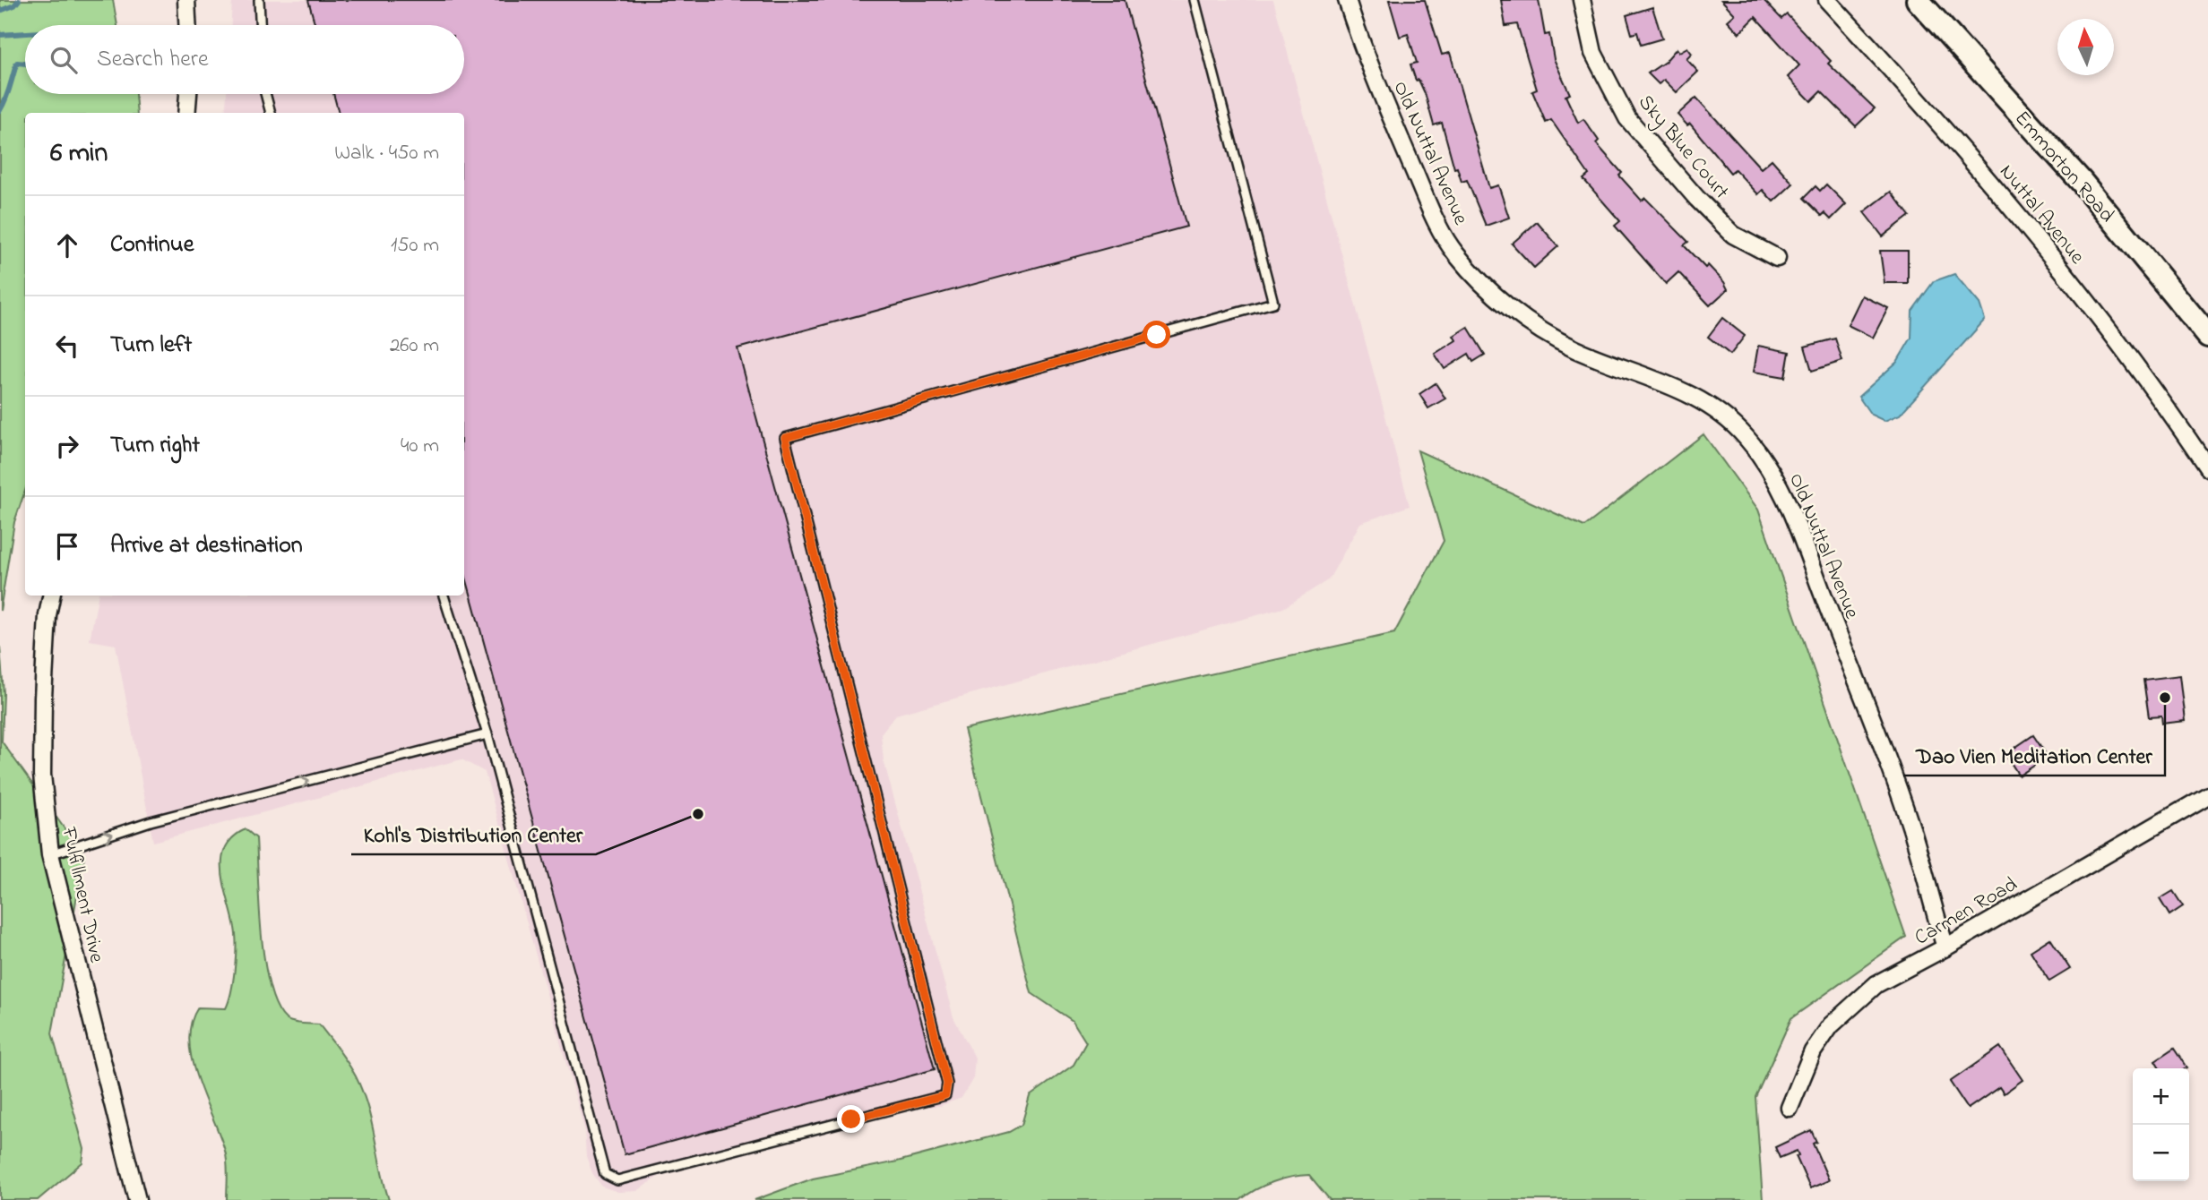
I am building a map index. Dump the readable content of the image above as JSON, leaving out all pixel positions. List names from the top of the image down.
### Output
{
  "streets": {
    "main road": ["Emmorton Road"],
    "street": [
      "Sky Blue Court",
      "Old Nuttal Avenue",
      "Nuttal Avenue",
      "Fulfillment Drive",
      "Carmen Road"
    ]
  },
  "crossings": [
    ["Old Nuttal Avenue", "Carmen Road"]
  ],
  "places": ["Dao Vien Meditation Center", "Kohl's Distribution Center"],
  "north": "top",
  "page": {
    "search": "Search here",
    "heading": ["6 min", "Walk · 450 m"],
    "list": [
      ["Continue", "150 m"],
      ["Turn left", "260 m"],
      ["Turn right", "40 m"],
      "Arrive at destination"
    ],
    "map_buttons": ["+", "−"]
  }
}
